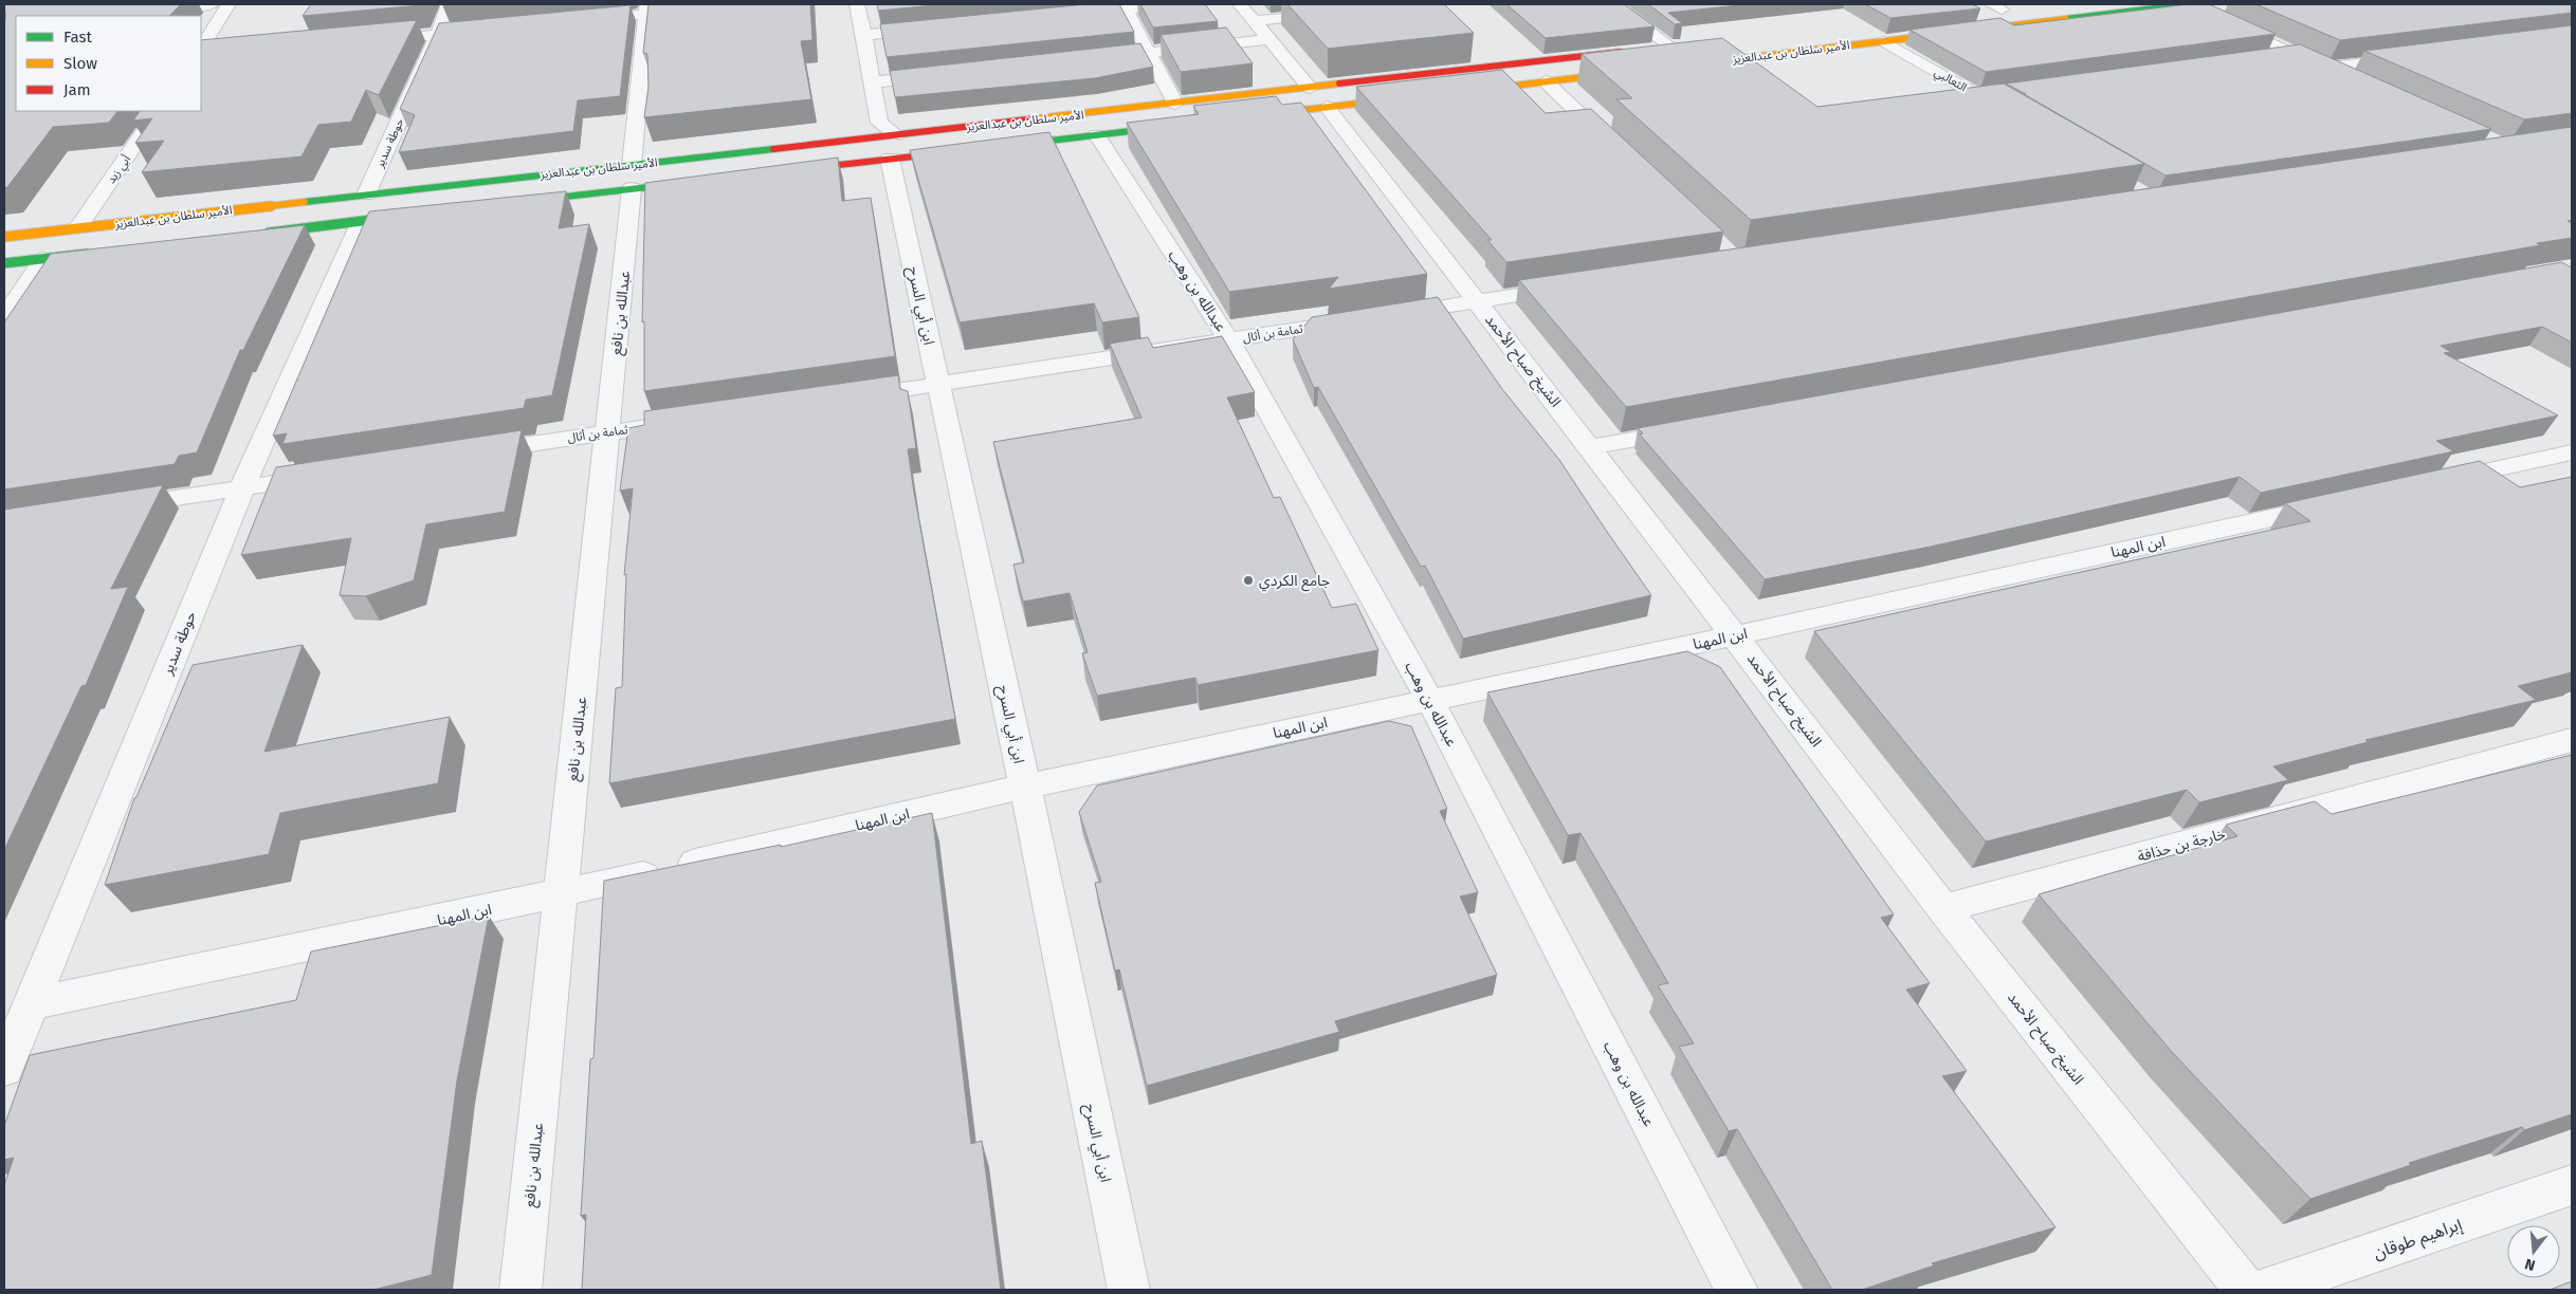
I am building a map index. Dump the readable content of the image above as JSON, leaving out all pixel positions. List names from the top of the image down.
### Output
{
  "streets": {
    "street": [
      "الأمير سلطان بن عبدالعزيز",
      "الثعالبي",
      "حوطة سدير",
      "أبي زيد",
      "عبدالله بن وهب",
      "ابن أبي السرح",
      "عبدالله بن نافع",
      "ثمامة بن أثال",
      "الشيخ صباح الأحمد",
      "ابن المهنا",
      "خارجة بن حذافة",
      "إبراهيم طوقان"
    ]
  },
  "crossings": [
    ["الأمير سلطان بن عبدالعزيز", "الثعالبي"],
    ["الأمير سلطان بن عبدالعزيز", "حوطة سدير"],
    ["الأمير سلطان بن عبدالعزيز", "أبي زيد"],
    ["الأمير سلطان بن عبدالعزيز", "عبدالله بن وهب"],
    ["الأمير سلطان بن عبدالعزيز", "ابن أبي السرح"],
    ["الأمير سلطان بن عبدالعزيز", "عبدالله بن نافع"],
    ["الأمير سلطان بن عبدالعزيز", "الشيخ صباح الأحمد"],
    ["حوطة سدير", "ابن المهنا"],
    ["عبدالله بن وهب", "ثمامة بن أثال"],
    ["عبدالله بن وهب", "ابن المهنا"],
    ["ابن أبي السرح", "ثمامة بن أثال"],
    ["ابن أبي السرح", "ابن المهنا"],
    ["عبدالله بن نافع", "ثمامة بن أثال"],
    ["عبدالله بن نافع", "ابن المهنا"],
    ["ثمامة بن أثال", "الشيخ صباح الأحمد"],
    ["الشيخ صباح الأحمد", "ابن المهنا"],
    ["الشيخ صباح الأحمد", "خارجة بن حذافة"]
  ],
  "places": ["جامع الكردي"],
  "legend": ["Fast", "Slow", "Jam"],
  "north": "bottom"
}
